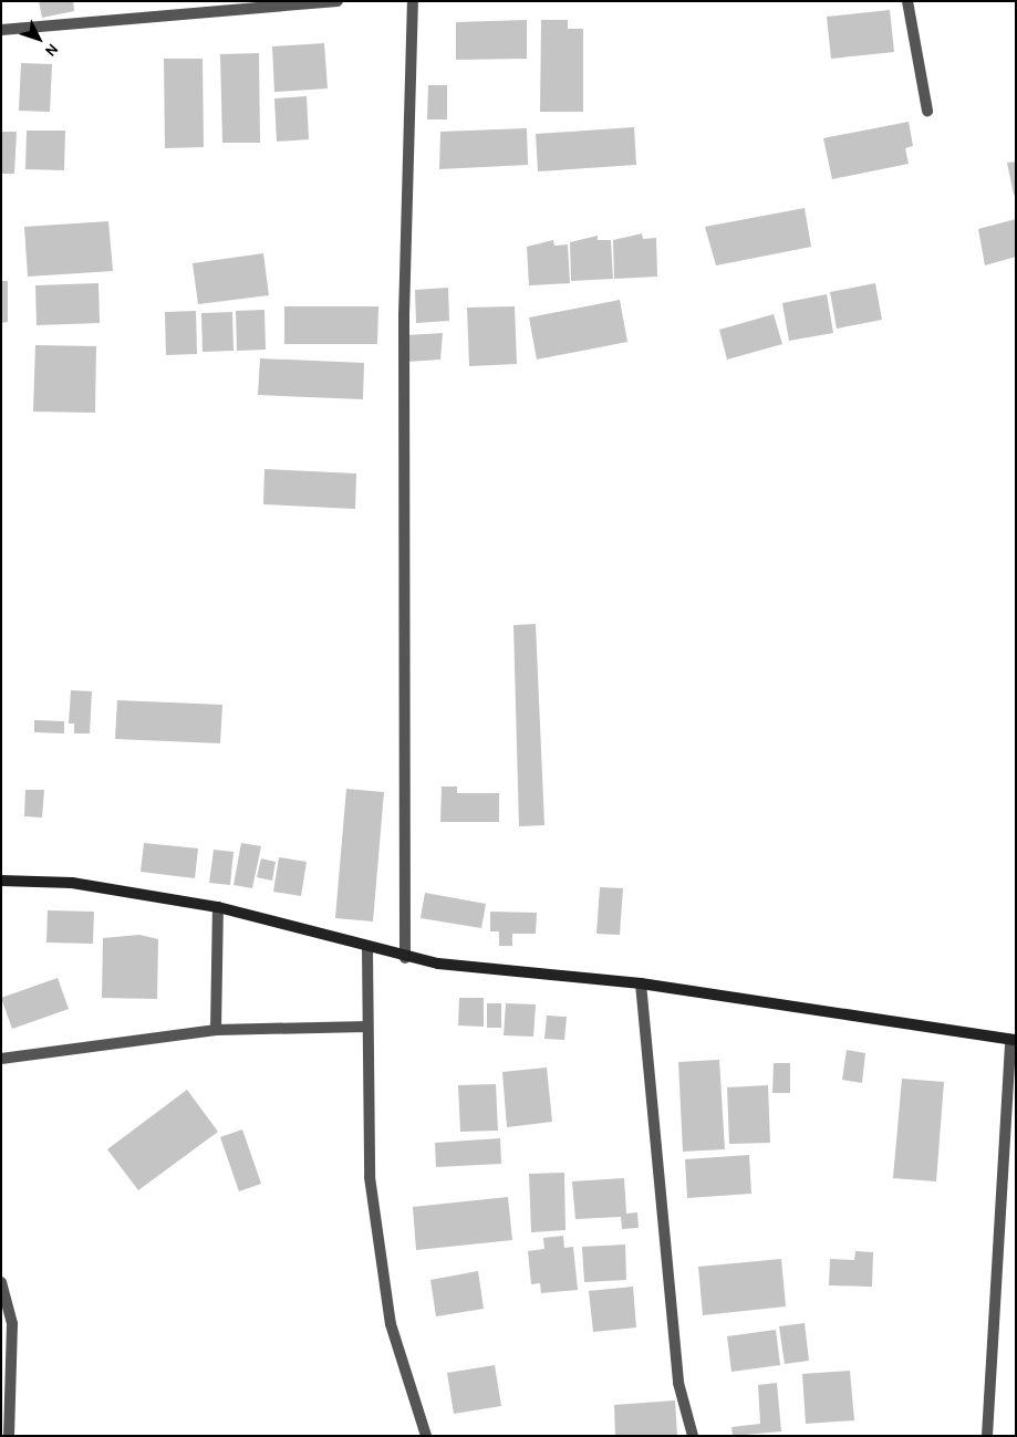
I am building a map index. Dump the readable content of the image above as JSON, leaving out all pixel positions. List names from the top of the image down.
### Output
{
  "north": "bottom right"
}
